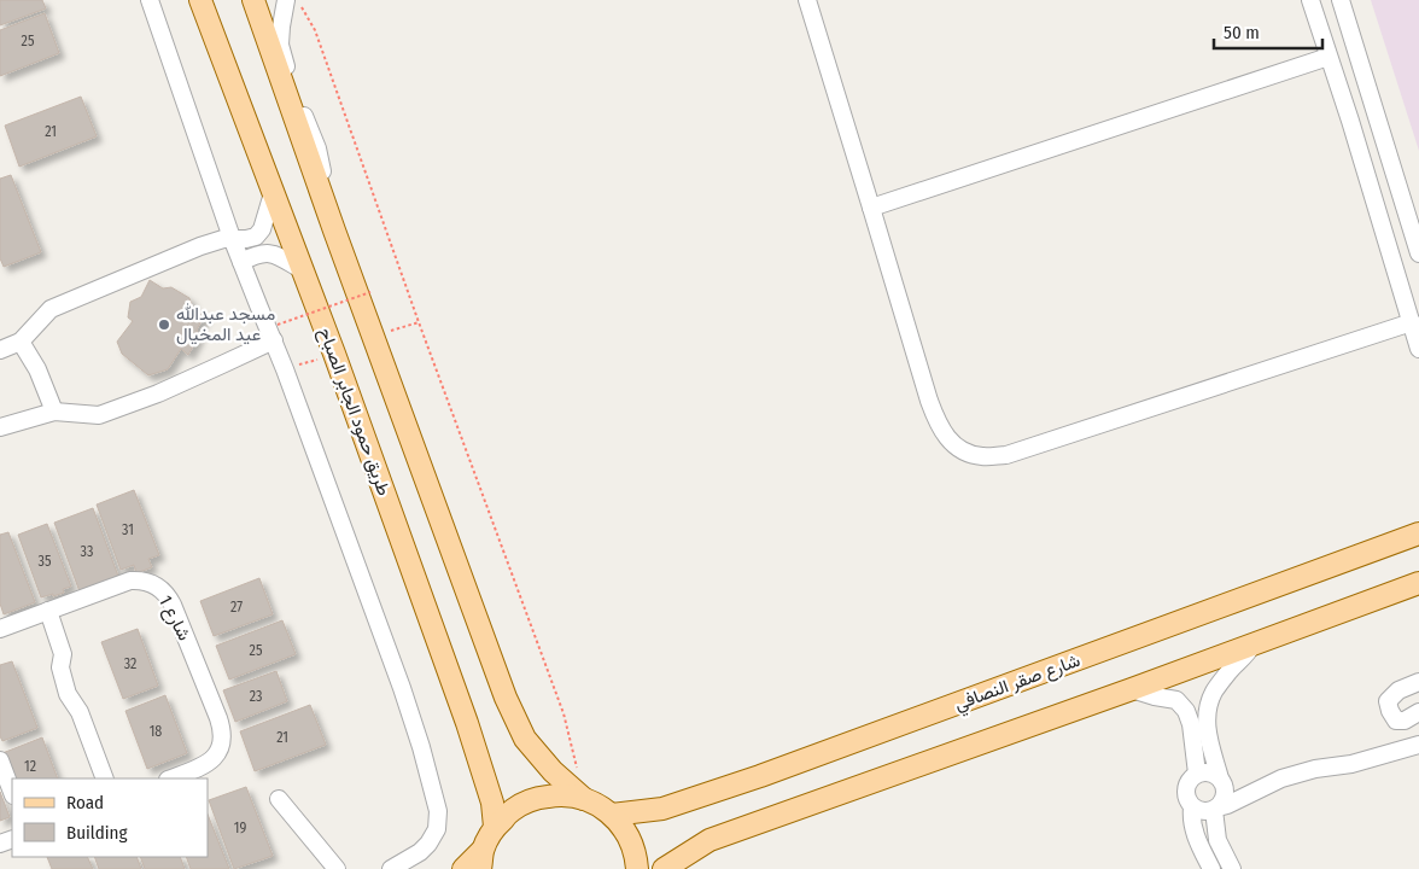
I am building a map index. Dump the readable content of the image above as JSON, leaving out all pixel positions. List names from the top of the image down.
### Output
{
  "streets": {
    "main road": ["طريق حمود الجابر الصباح", "شارع صقر النصافي"],
    "street": ["شارع 1"]
  },
  "places": ["مسجد عبدالله عيد المخيال"],
  "house_numbers": [
    "25",
    "21",
    "31",
    "33",
    "35",
    "27",
    "25",
    "32",
    "23",
    "18",
    "21",
    "12",
    "19"
  ],
  "legend": ["Road", "Building"],
  "scale_bar": "50 m"
}
